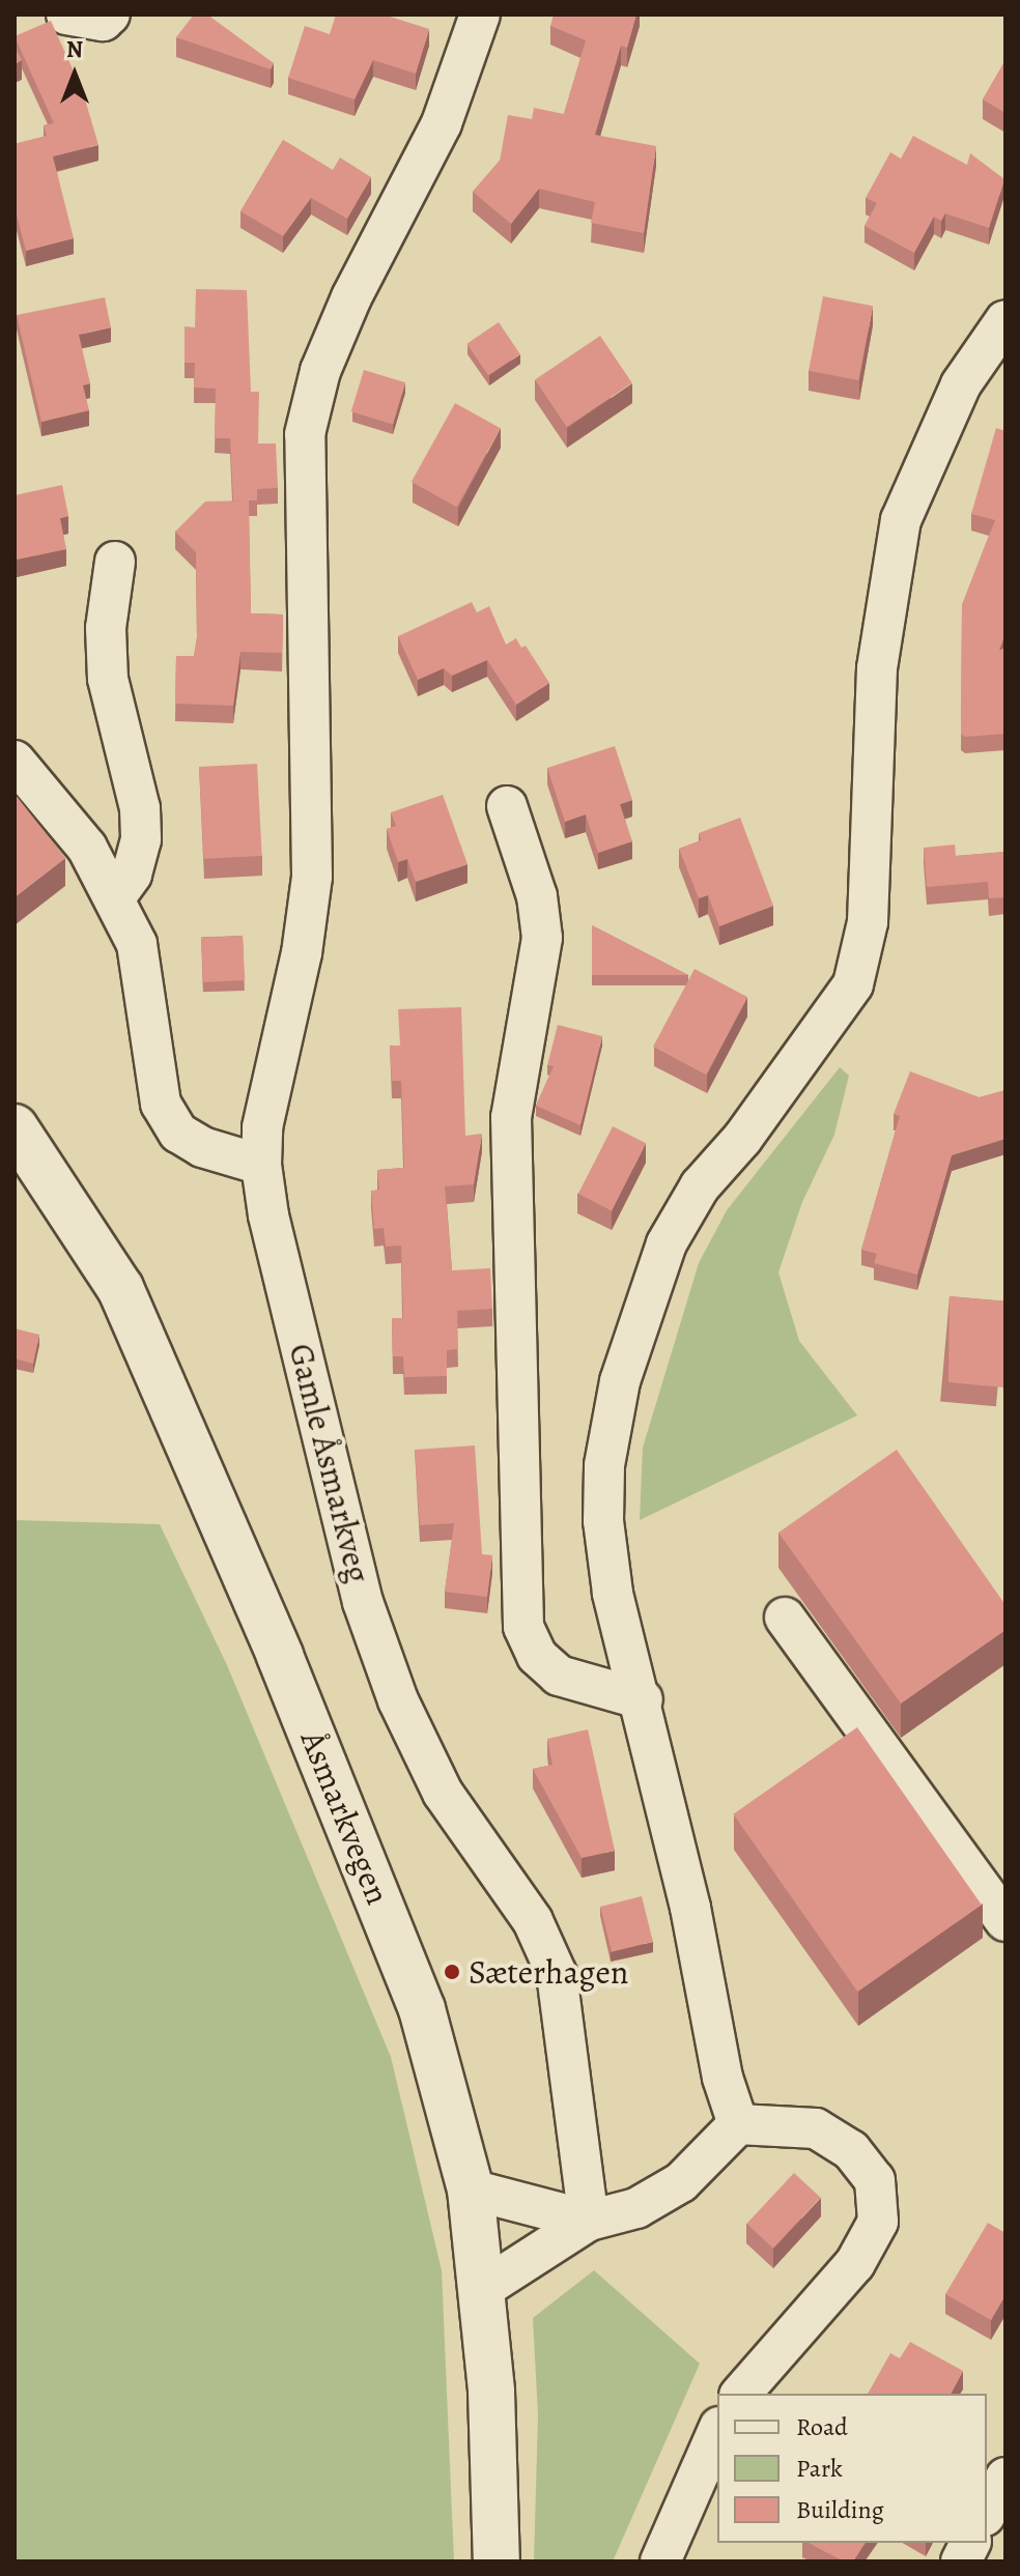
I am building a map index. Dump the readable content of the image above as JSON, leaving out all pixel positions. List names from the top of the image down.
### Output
{
  "streets": {
    "main road": ["Åsmarkvegen"],
    "street": ["Gamle Åsmarkveg"]
  },
  "places": ["Sæterhagen"],
  "legend": ["Road", "Park", "Building"],
  "north": "top"
}
